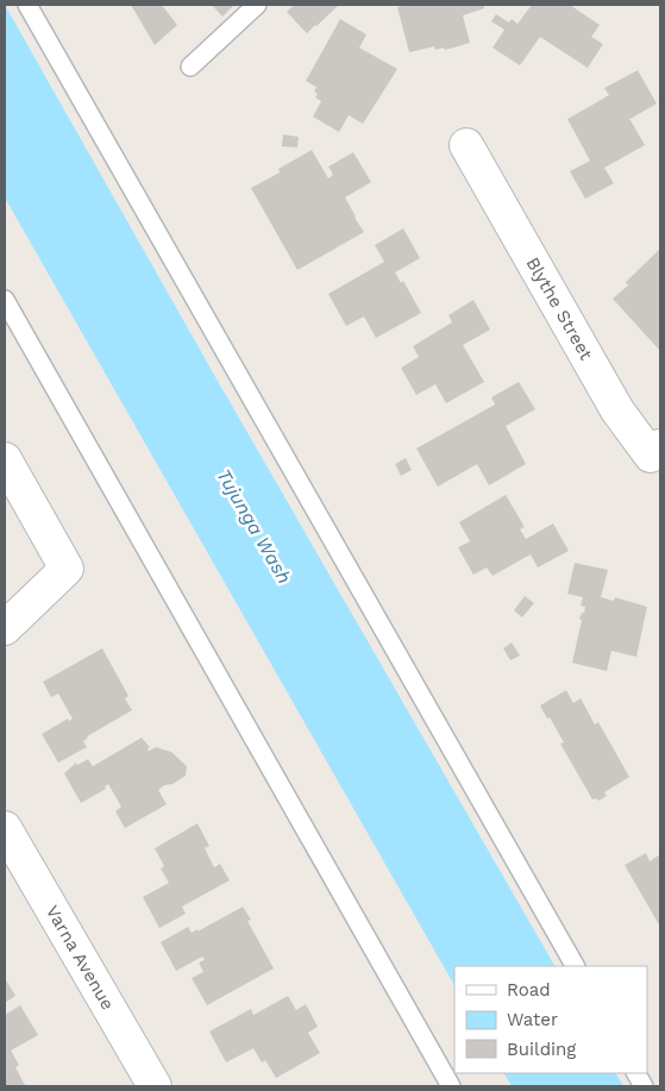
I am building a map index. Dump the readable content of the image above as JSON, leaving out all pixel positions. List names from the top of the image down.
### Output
{
  "streets": {
    "street": ["Blythe Street", "Varna Avenue"]
  },
  "water": ["Tujunga Wash"],
  "legend": ["Road", "Water", "Building"]
}
